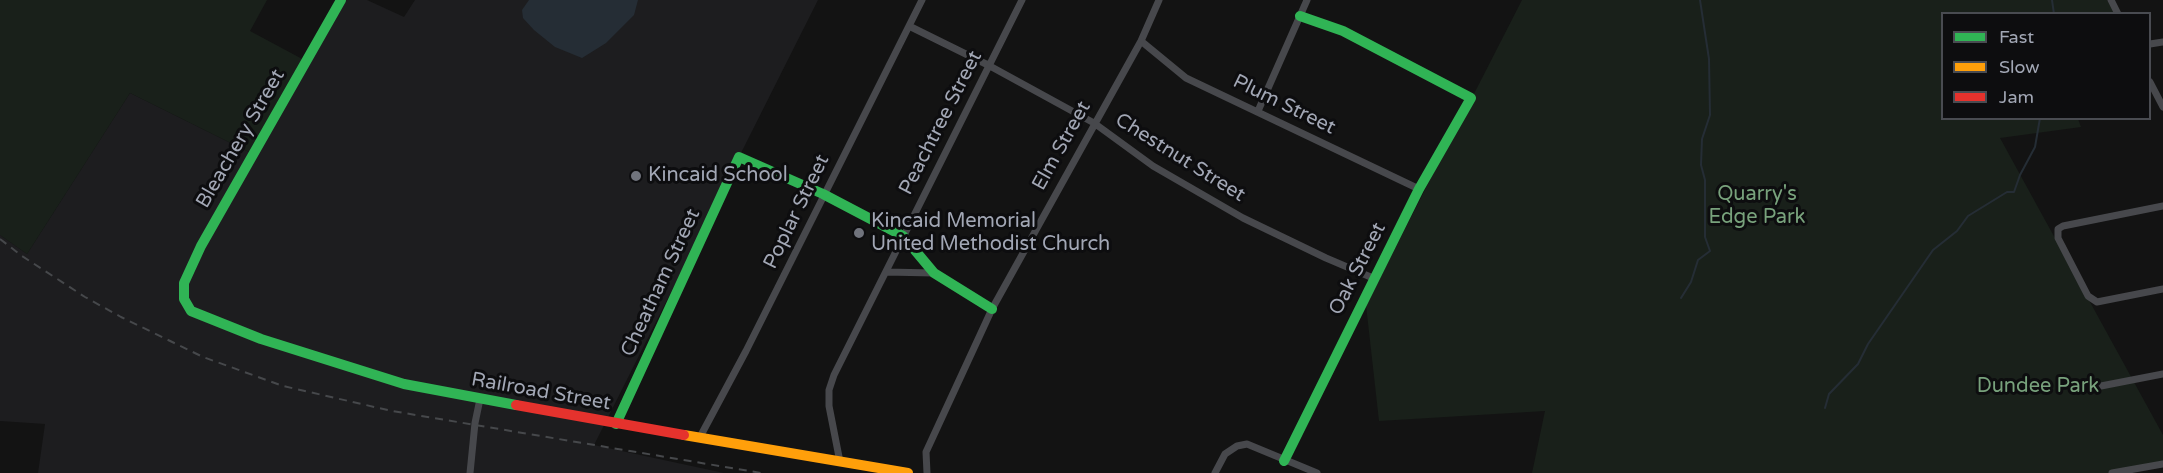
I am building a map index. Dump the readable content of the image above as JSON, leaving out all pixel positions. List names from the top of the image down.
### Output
{
  "streets": {
    "street": [
      "Plum Street",
      "Peachtree Street",
      "Bleachery Street",
      "Elm Street",
      "Chestnut Street",
      "Poplar Street",
      "Oak Street",
      "Cheatham Street",
      "Railroad Street"
    ]
  },
  "crossings": [
    ["Plum Street", "Elm Street"],
    ["Plum Street", "Oak Street"],
    ["Peachtree Street", "Chestnut Street"],
    ["Peachtree Street", "Railroad Street"],
    ["Bleachery Street", "Railroad Street"],
    ["Elm Street", "Chestnut Street"],
    ["Chestnut Street", "Poplar Street"],
    ["Chestnut Street", "Oak Street"],
    ["Poplar Street", "Cheatham Street"],
    ["Poplar Street", "Railroad Street"],
    ["Cheatham Street", "Railroad Street"]
  ],
  "parks": ["Quarry's Edge Park", "Dundee Park"],
  "places": ["Kincaid School", "Kincaid Memorial United Methodist Church"],
  "legend": ["Fast", "Slow", "Jam"]
}
